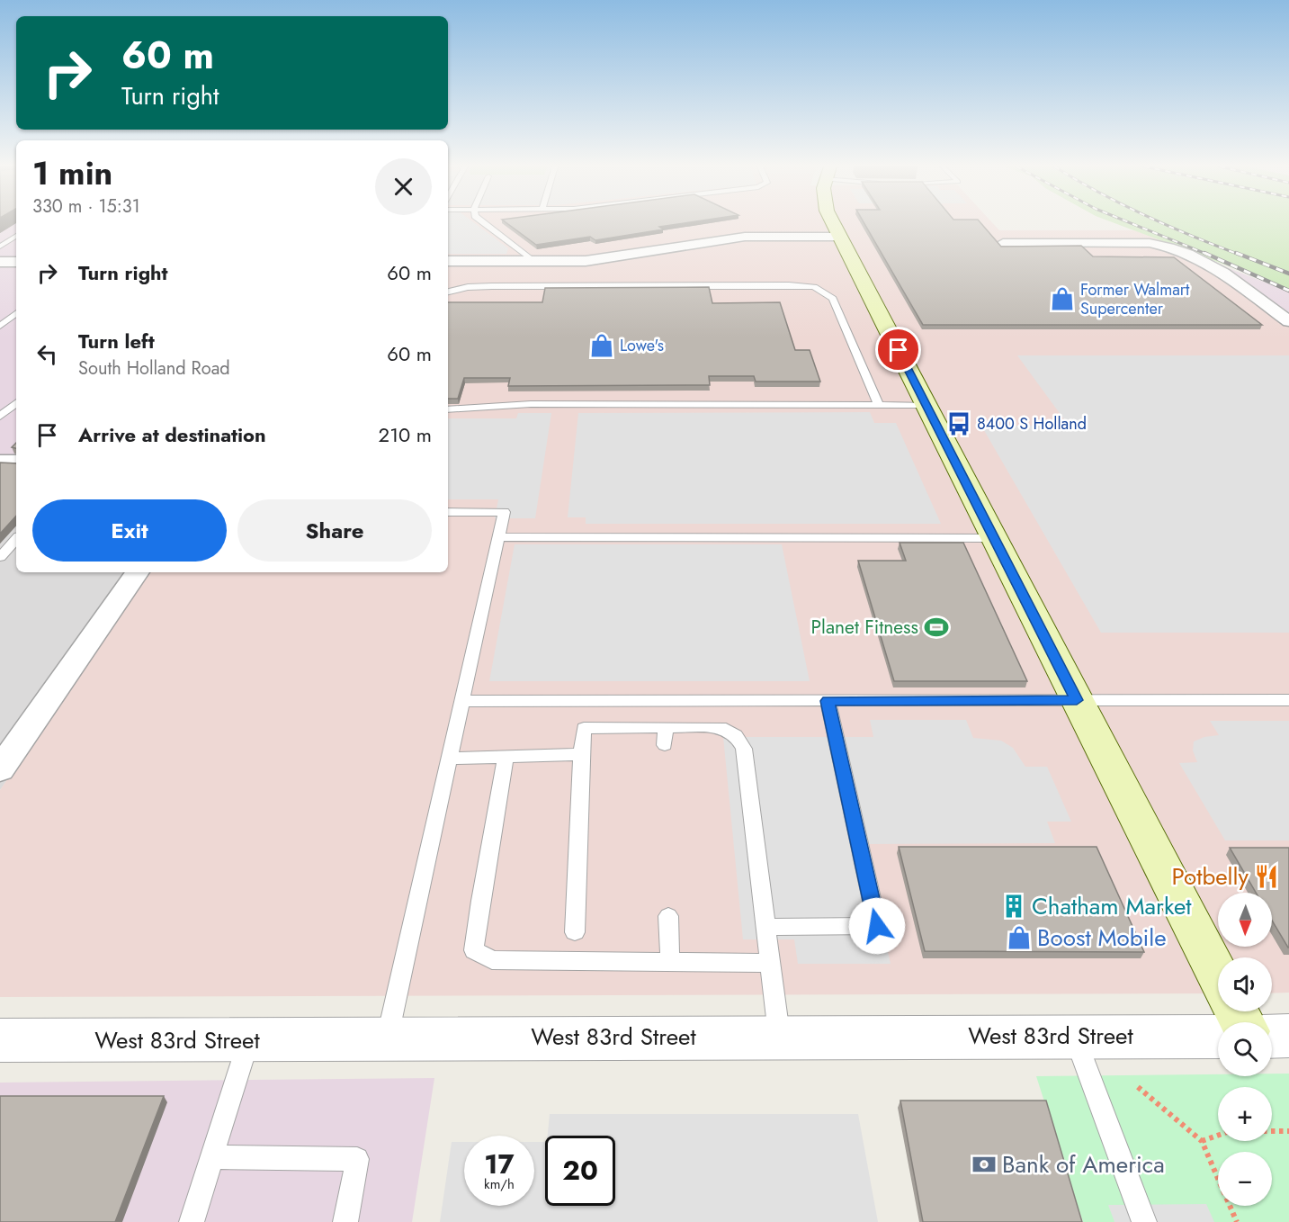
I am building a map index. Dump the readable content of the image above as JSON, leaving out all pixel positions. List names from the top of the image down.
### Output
{
  "streets": {
    "street": ["West 83rd Street"]
  },
  "places": {
    "shop": ["Former Walmart Supercenter", "Lowe's", "Boost Mobile"],
    "bus stop": ["8400 S Holland"],
    "sports": ["Planet Fitness"],
    "restaurant": ["Potbelly"],
    "building": ["Chatham Market"],
    "bank": ["Bank of America"]
  },
  "north": "bottom",
  "page": {
    "turn": ["60 m", "Turn right"],
    "heading": ["1 min", "330 m · 15:31"],
    "list": [
      {
        "name": "Turn right",
        "value": "60 m"
      },
      {
        "name": "Turn left",
        "note": "South Holland Road",
        "value": "60 m"
      },
      {
        "name": "Arrive at destination",
        "value": "210 m"
      }
    ],
    "buttons": ["Exit", "Share"],
    "map_buttons": ["+", "−"],
    "speed": "17 km/h",
    "limit": "20"
  }
}
